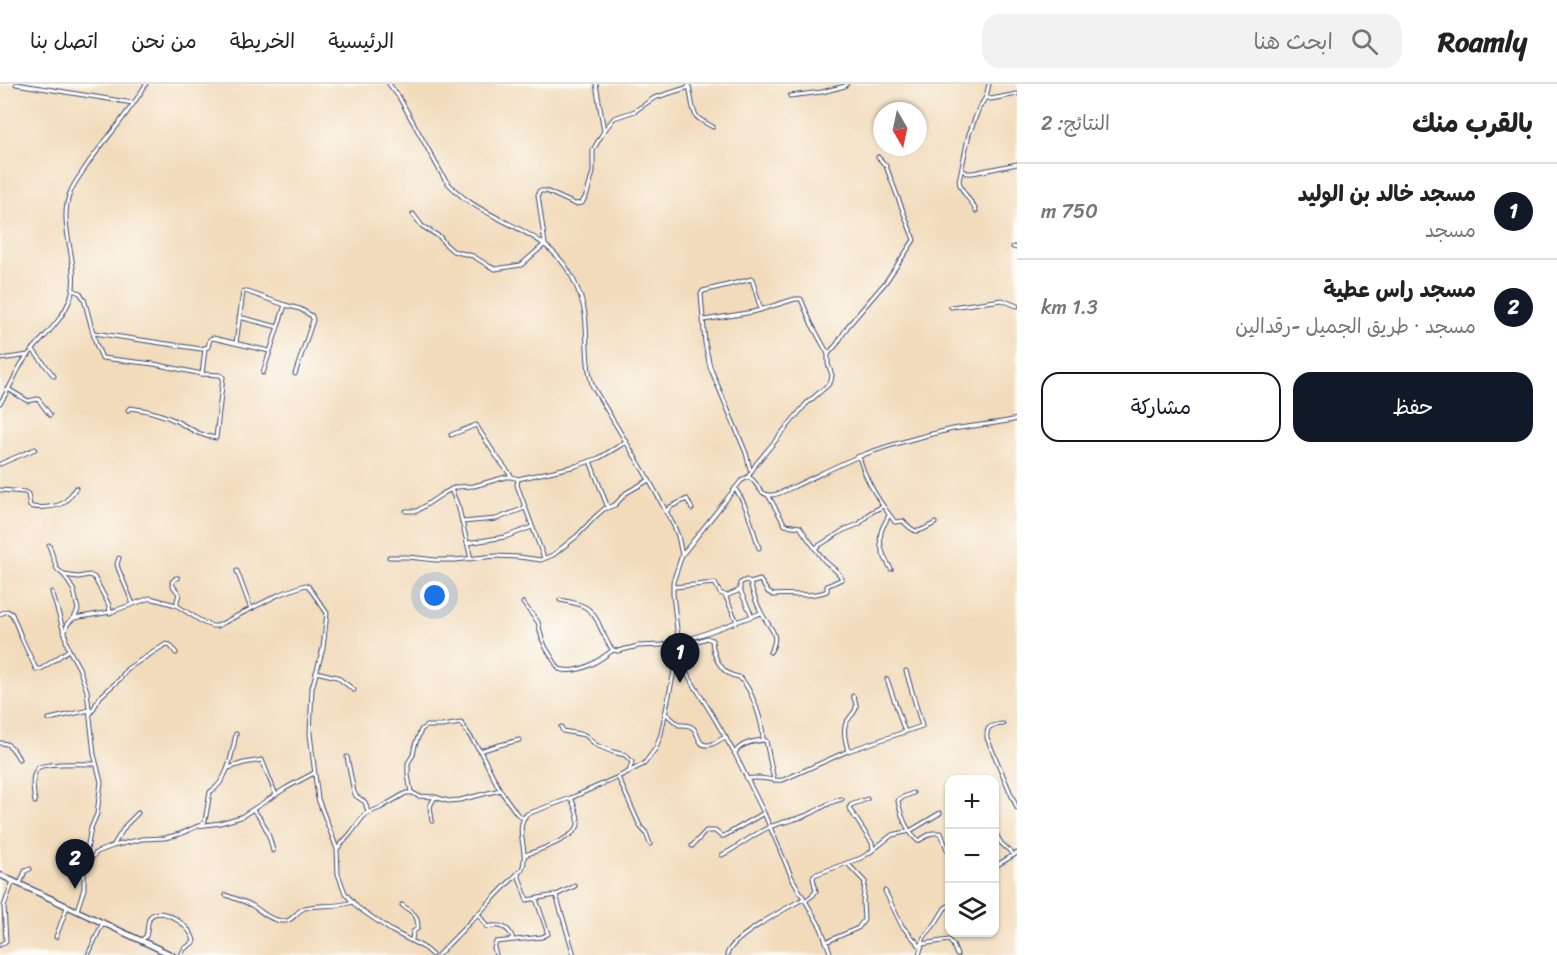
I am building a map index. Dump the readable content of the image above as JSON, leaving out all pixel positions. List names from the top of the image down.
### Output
{
  "north": "bottom",
  "page": {
    "header": "Roamly",
    "search": "ابحث هنا",
    "nav": [
      "الرئيسية",
      "الخريطة",
      "من نحن",
      "اتصل بنا"
    ],
    "heading": ["بالقرب منك", "النتائج: 2"],
    "list": [
      {
        "mark": "1",
        "name": "مسجد خالد بن الوليد",
        "note": "مسجد",
        "value": "750 m"
      },
      {
        "mark": "2",
        "name": "مسجد راس عطية",
        "note": "مسجد · طريق الجميل -رقدالين",
        "value": "1.3 km"
      }
    ],
    "buttons": ["حفظ", "مشاركة"],
    "pins": ["1", "2"],
    "map_buttons": ["+", "−"]
  }
}
